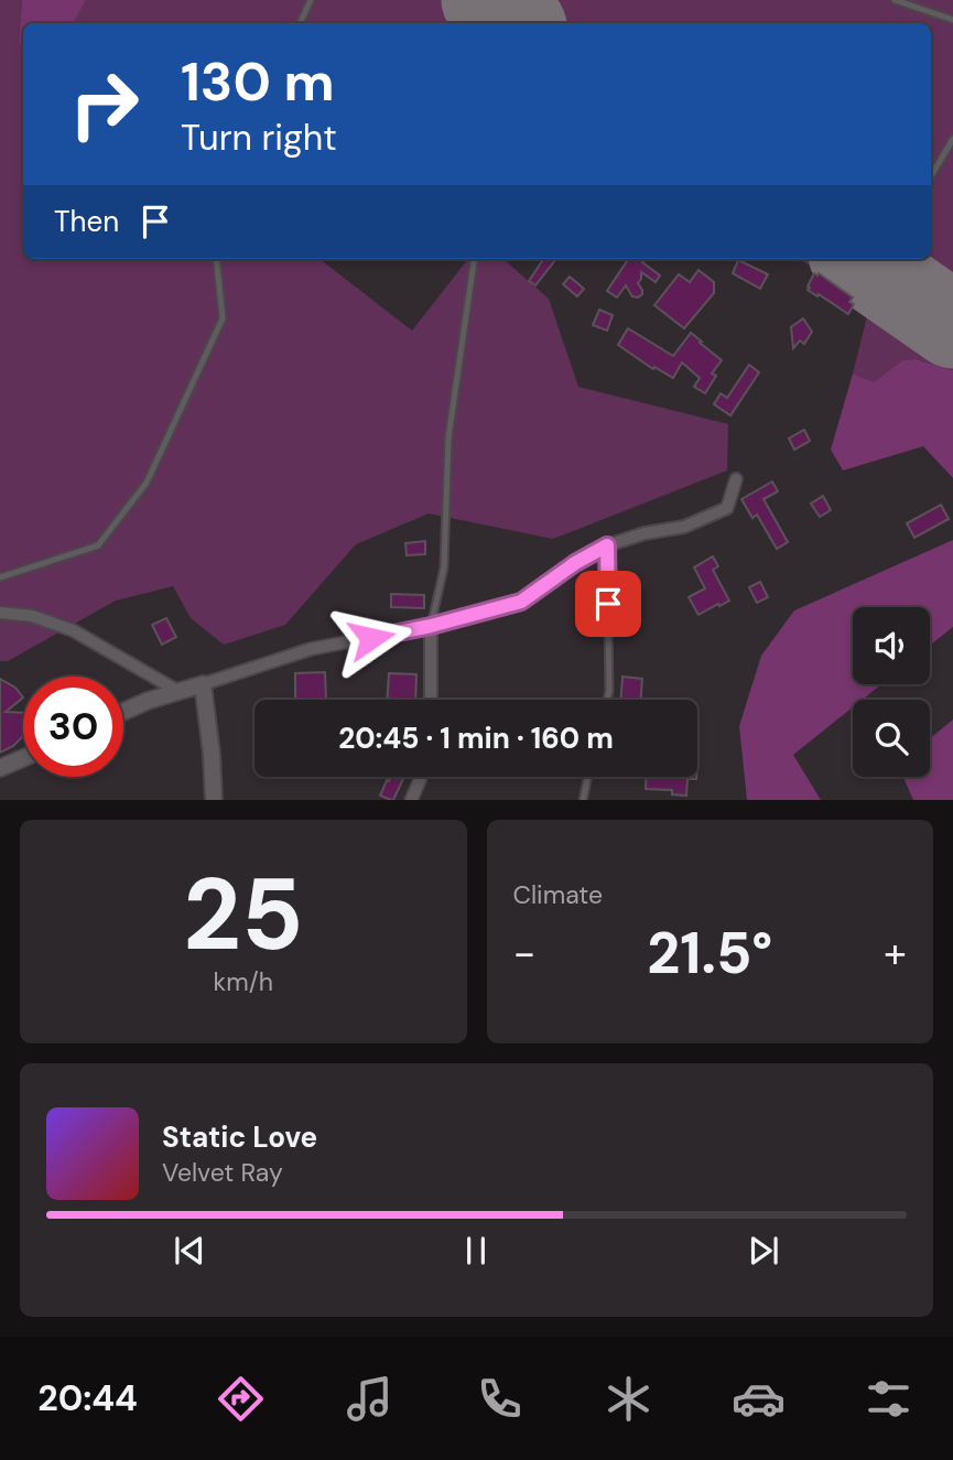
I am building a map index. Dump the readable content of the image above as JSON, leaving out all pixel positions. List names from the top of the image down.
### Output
{
  "page": {
    "turn": ["130 m", "Turn right"],
    "then": "Then",
    "limit": "30",
    "trip": "20:45 · 1 min · 160 m",
    "tile": [
      ["25", "km/h"],
      "Climate"
    ],
    "heat": ["−", "21.5°", "+"],
    "song": ["Static Love", "Velvet Ray"],
    "tabs": "20:44"
  }
}
